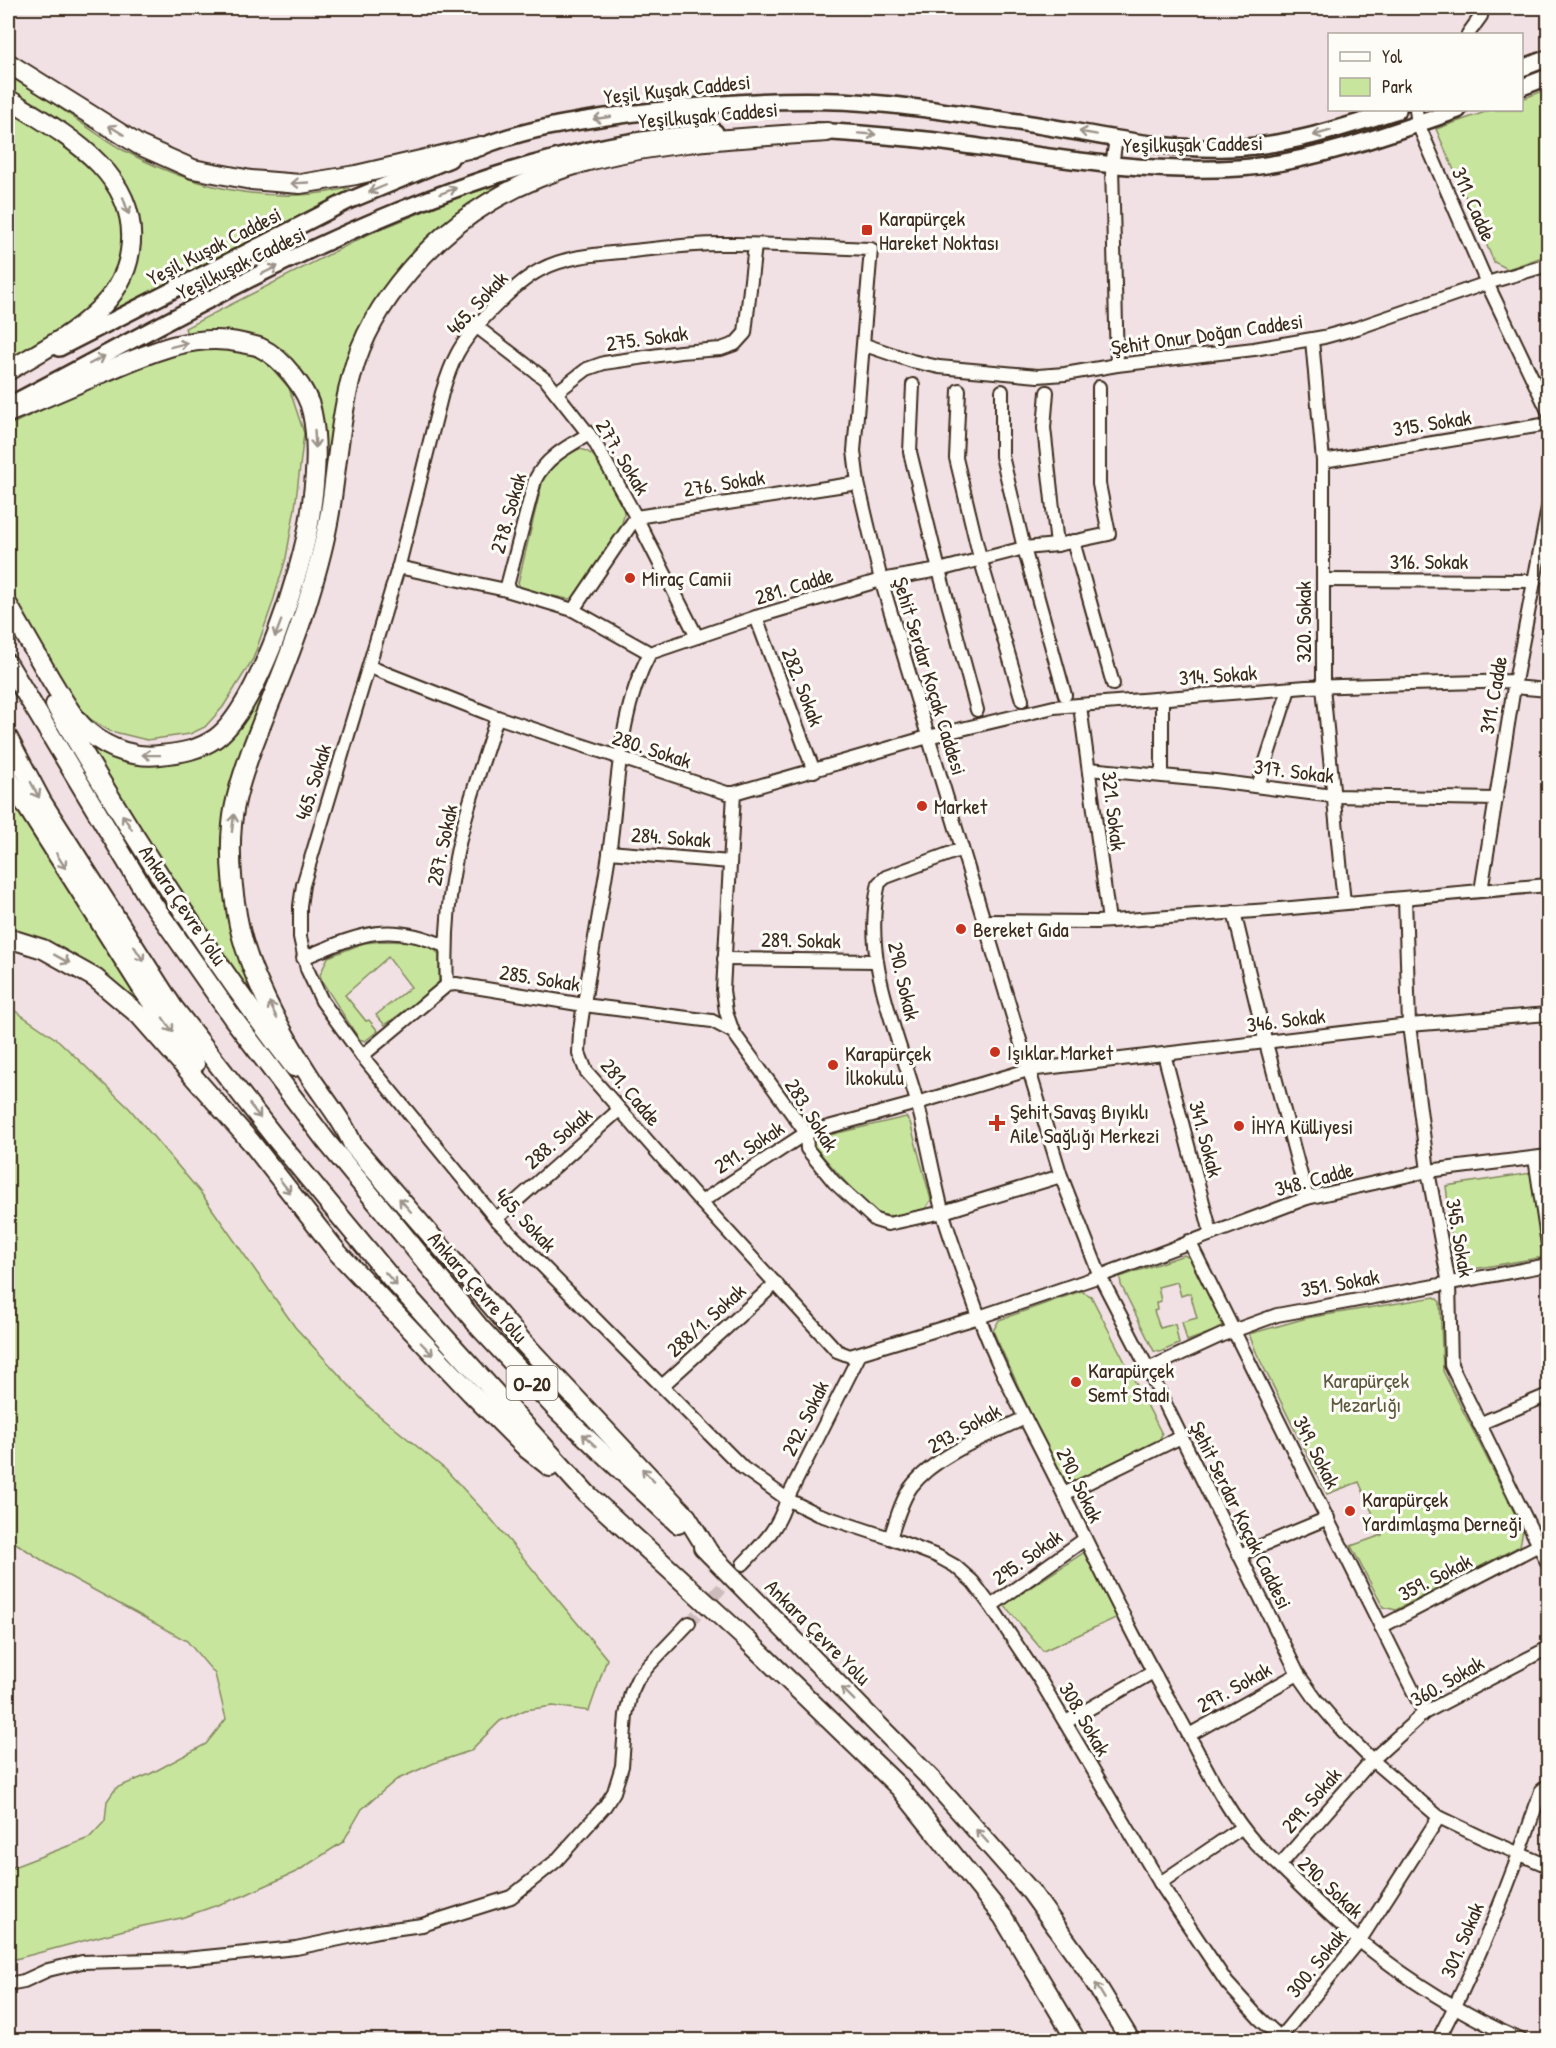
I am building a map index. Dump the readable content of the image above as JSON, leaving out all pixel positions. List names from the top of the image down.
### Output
{
  "streets": {
    "highway": ["Ankara Çevre Yolu", "O-20"],
    "main road": ["Yeşil Kuşak Caddesi", "Yeşilkuşak Caddesi"],
    "street": [
      "311. Cadde",
      "465. Sokak",
      "Şehit Onur Doğan Caddesi",
      "275. Sokak",
      "315. Sokak",
      "277. Sokak",
      "276. Sokak",
      "278. Sokak",
      "316. Sokak",
      "281. Cadde",
      "320. Sokak",
      "314. Sokak",
      "Şehit Serdar Koçak Caddesi",
      "282. Sokak",
      "280. Sokak",
      "317. Sokak",
      "321. Sokak",
      "284. Sokak",
      "287. Sokak",
      "289. Sokak",
      "285. Sokak",
      "290. Sokak",
      "346. Sokak",
      "283. Sokak",
      "288. Sokak",
      "341. Sokak",
      "291. Sokak",
      "348. Cadde",
      "345. Sokak",
      "351. Sokak",
      "288/1. Sokak",
      "292. Sokak",
      "293. Sokak",
      "349. Sokak",
      "295. Sokak",
      "359. Sokak",
      "360. Sokak",
      "297. Sokak",
      "308. Sokak",
      "299. Sokak",
      "301. Sokak",
      "300. Sokak"
    ]
  },
  "crossings": [
    ["Yeşilkuşak Caddesi", "311. Cadde"],
    ["311. Cadde", "Şehit Onur Doğan Caddesi"],
    ["311. Cadde", "316. Sokak"],
    ["311. Cadde", "314. Sokak"],
    ["311. Cadde", "317. Sokak"],
    ["465. Sokak", "275. Sokak"],
    ["465. Sokak", "277. Sokak"],
    ["465. Sokak", "Şehit Serdar Koçak Caddesi"],
    ["465. Sokak", "280. Sokak"],
    ["465. Sokak", "288. Sokak"],
    ["465. Sokak", "288/1. Sokak"],
    ["465. Sokak", "292. Sokak"],
    ["465. Sokak", "308. Sokak"],
    ["Şehit Onur Doğan Caddesi", "320. Sokak"],
    ["Şehit Onur Doğan Caddesi", "Şehit Serdar Koçak Caddesi"],
    ["275. Sokak", "277. Sokak"],
    ["315. Sokak", "320. Sokak"],
    ["277. Sokak", "276. Sokak"],
    ["277. Sokak", "278. Sokak"],
    ["277. Sokak", "281. Cadde"],
    ["276. Sokak", "Şehit Serdar Koçak Caddesi"],
    ["316. Sokak", "320. Sokak"],
    ["281. Cadde", "Şehit Serdar Koçak Caddesi"],
    ["281. Cadde", "282. Sokak"],
    ["281. Cadde", "280. Sokak"],
    ["281. Cadde", "284. Sokak"],
    ["281. Cadde", "285. Sokak"],
    ["281. Cadde", "288. Sokak"],
    ["281. Cadde", "291. Sokak"],
    ["281. Cadde", "288/1. Sokak"],
    ["281. Cadde", "292. Sokak"],
    ["320. Sokak", "314. Sokak"],
    ["320. Sokak", "317. Sokak"],
    ["314. Sokak", "Şehit Serdar Koçak Caddesi"],
    ["314. Sokak", "280. Sokak"],
    ["314. Sokak", "321. Sokak"],
    ["Şehit Serdar Koçak Caddesi", "280. Sokak"],
    ["Şehit Serdar Koçak Caddesi", "290. Sokak"],
    ["Şehit Serdar Koçak Caddesi", "346. Sokak"],
    ["Şehit Serdar Koçak Caddesi", "283. Sokak"],
    ["Şehit Serdar Koçak Caddesi", "291. Sokak"],
    ["Şehit Serdar Koçak Caddesi", "348. Cadde"],
    ["Şehit Serdar Koçak Caddesi", "351. Sokak"],
    ["Şehit Serdar Koçak Caddesi", "360. Sokak"],
    ["Şehit Serdar Koçak Caddesi", "297. Sokak"],
    ["Şehit Serdar Koçak Caddesi", "299. Sokak"],
    ["Şehit Serdar Koçak Caddesi", "301. Sokak"],
    ["Şehit Serdar Koçak Caddesi", "300. Sokak"],
    ["282. Sokak", "280. Sokak"],
    ["280. Sokak", "287. Sokak"],
    ["280. Sokak", "283. Sokak"],
    ["317. Sokak", "321. Sokak"],
    ["284. Sokak", "283. Sokak"],
    ["287. Sokak", "285. Sokak"],
    ["289. Sokak", "290. Sokak"],
    ["289. Sokak", "283. Sokak"],
    ["285. Sokak", "283. Sokak"],
    ["290. Sokak", "283. Sokak"],
    ["290. Sokak", "291. Sokak"],
    ["290. Sokak", "293. Sokak"],
    ["290. Sokak", "295. Sokak"],
    ["290. Sokak", "297. Sokak"],
    ["290. Sokak", "299. Sokak"],
    ["290. Sokak", "301. Sokak"],
    ["290. Sokak", "300. Sokak"],
    ["346. Sokak", "341. Sokak"],
    ["346. Sokak", "291. Sokak"],
    ["346. Sokak", "345. Sokak"],
    ["283. Sokak", "291. Sokak"],
    ["341. Sokak", "348. Cadde"],
    ["348. Cadde", "345. Sokak"],
    ["348. Cadde", "349. Sokak"],
    ["345. Sokak", "351. Sokak"],
    ["345. Sokak", "359. Sokak"],
    ["351. Sokak", "349. Sokak"],
    ["292. Sokak", "308. Sokak"],
    ["293. Sokak", "308. Sokak"],
    ["349. Sokak", "359. Sokak"],
    ["349. Sokak", "360. Sokak"],
    ["295. Sokak", "308. Sokak"],
    ["360. Sokak", "299. Sokak"],
    ["308. Sokak", "300. Sokak"]
  ],
  "one_way": ["Yeşil Kuşak Caddesi", "Yeşilkuşak Caddesi"],
  "parks": ["Karapürçek Mezarlığı"],
  "places": {
    "transit": ["Karapürçek Hareket Noktası"],
    "other": [
      "Miraç Camii",
      "Market",
      "Bereket Gıda",
      "Işıklar Market",
      "Karapürçek İlkokulu",
      "İHYA Külliyesi",
      "Karapürçek Semt Stadı",
      "Karapürçek Yardımlaşma Derneği"
    ],
    "health": ["Şehit Savaş Bıyıklı Aile Sağlığı Merkezi"]
  },
  "legend": ["Yol", "Park"]
}
